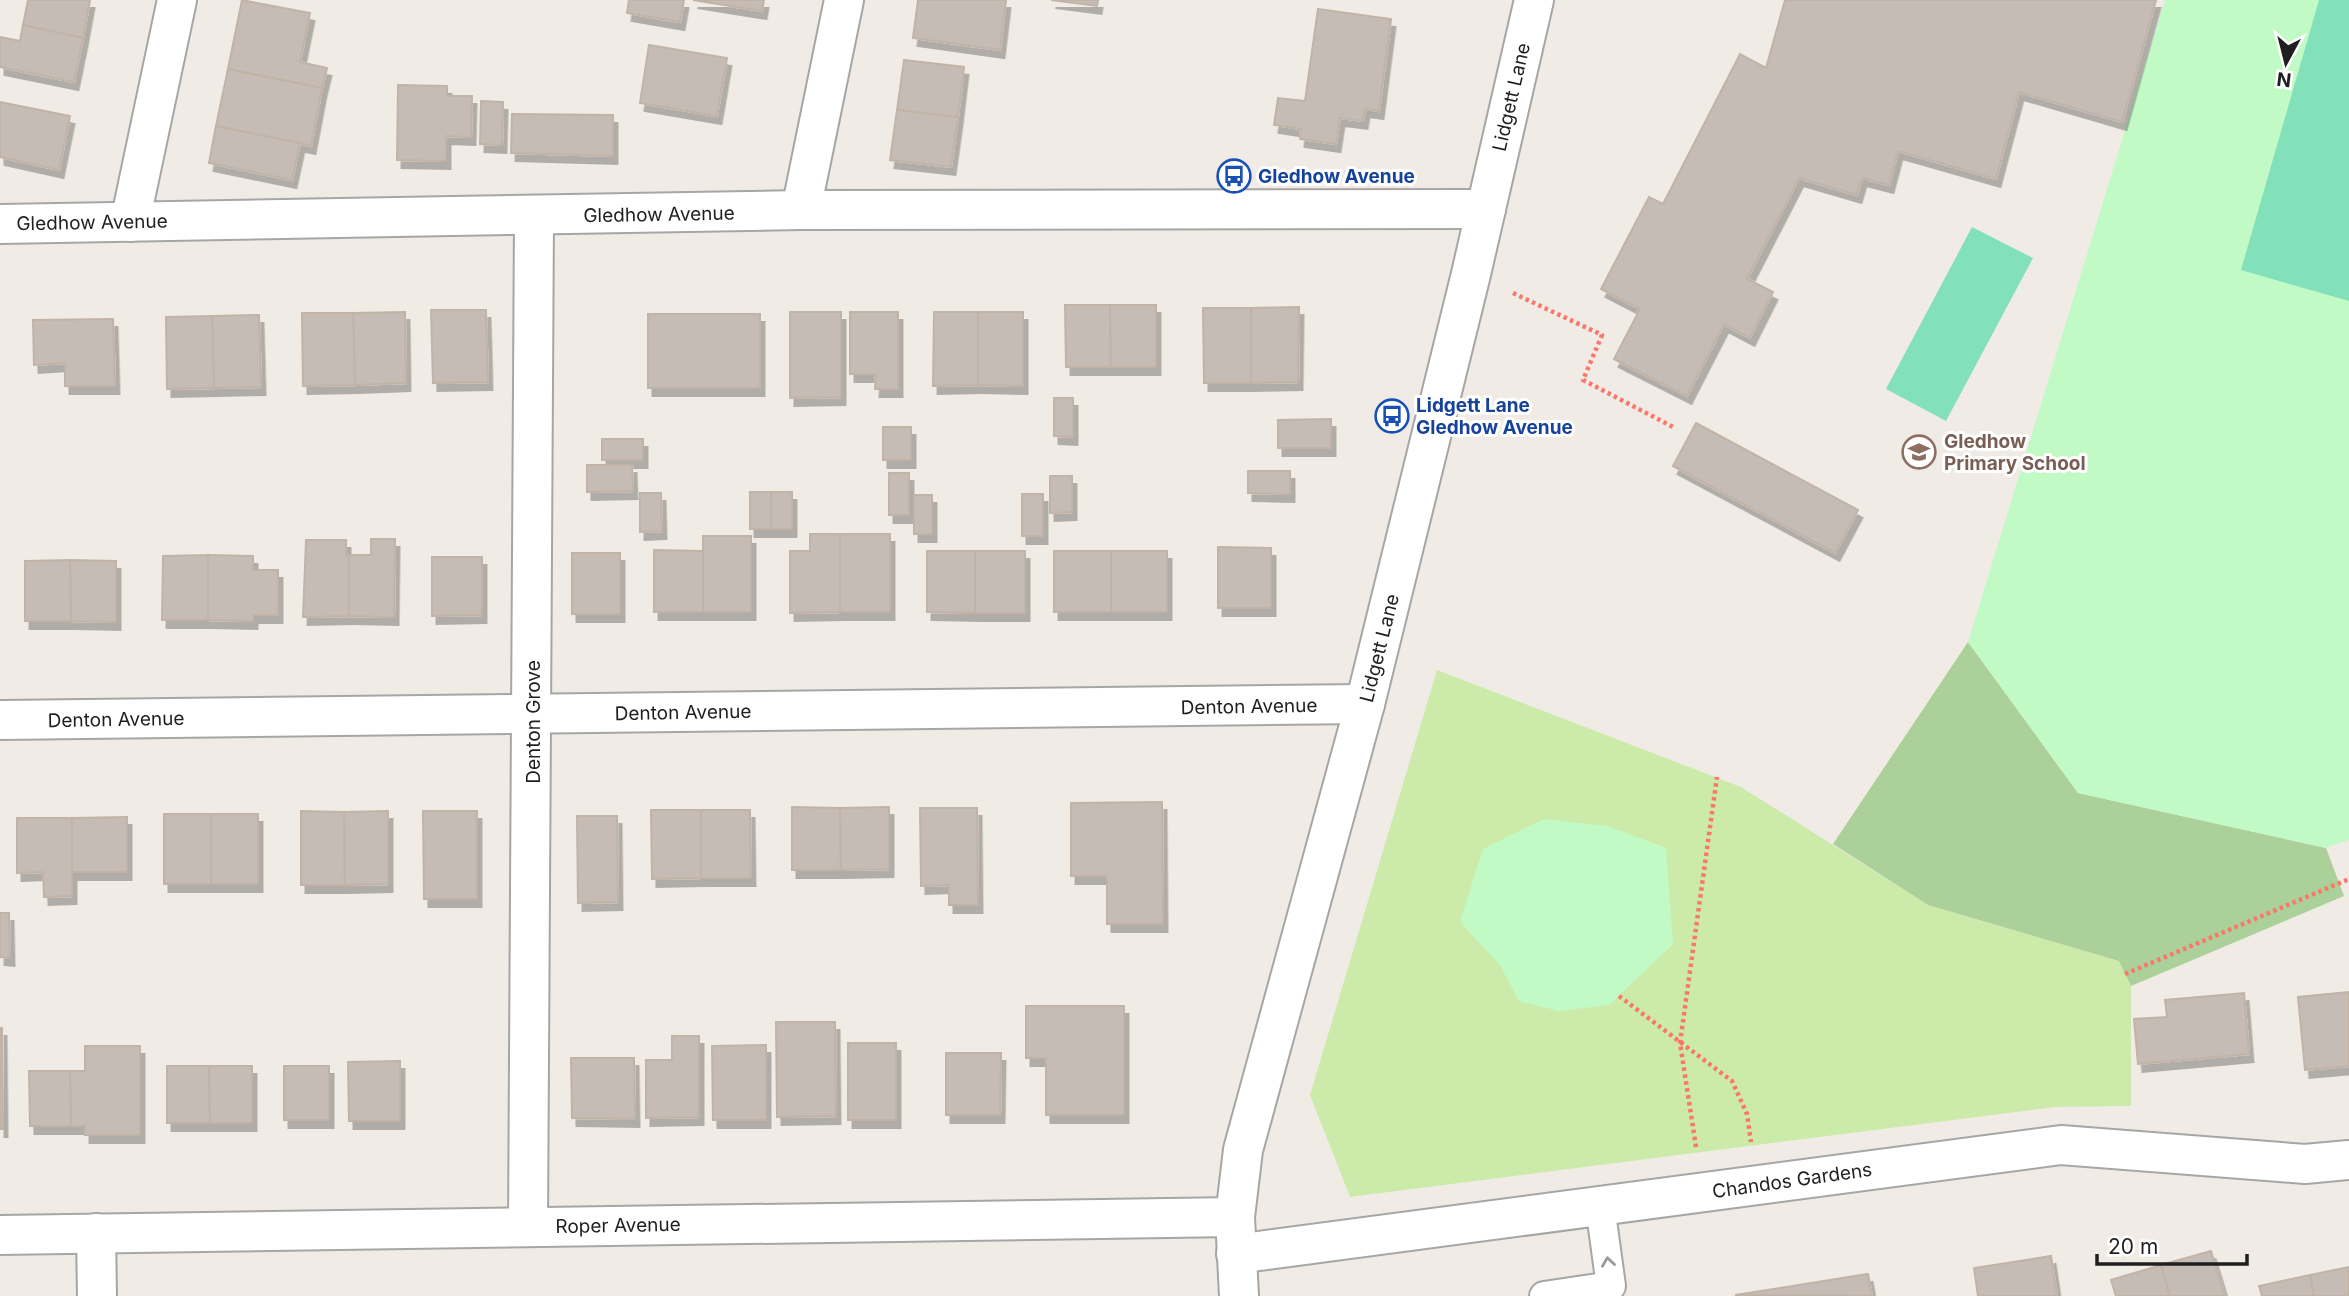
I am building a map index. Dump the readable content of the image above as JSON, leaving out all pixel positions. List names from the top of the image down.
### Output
{
  "streets": {
    "street": [
      "Lidgett Lane",
      "Gledhow Avenue",
      "Denton Avenue",
      "Denton Grove",
      "Chandos Gardens",
      "Roper Avenue"
    ]
  },
  "crossings": [
    ["Lidgett Lane", "Gledhow Avenue"],
    ["Lidgett Lane", "Denton Avenue"],
    ["Lidgett Lane", "Chandos Gardens"],
    ["Lidgett Lane", "Roper Avenue"],
    ["Gledhow Avenue", "Denton Grove"],
    ["Denton Avenue", "Denton Grove"],
    ["Denton Grove", "Roper Avenue"]
  ],
  "places": {
    "bus stop": ["Gledhow Avenue", "Lidgett Lane Gledhow Avenue"],
    "school or university": ["Gledhow Primary School"]
  },
  "scale_bar": "20 m",
  "north": "bottom"
}
